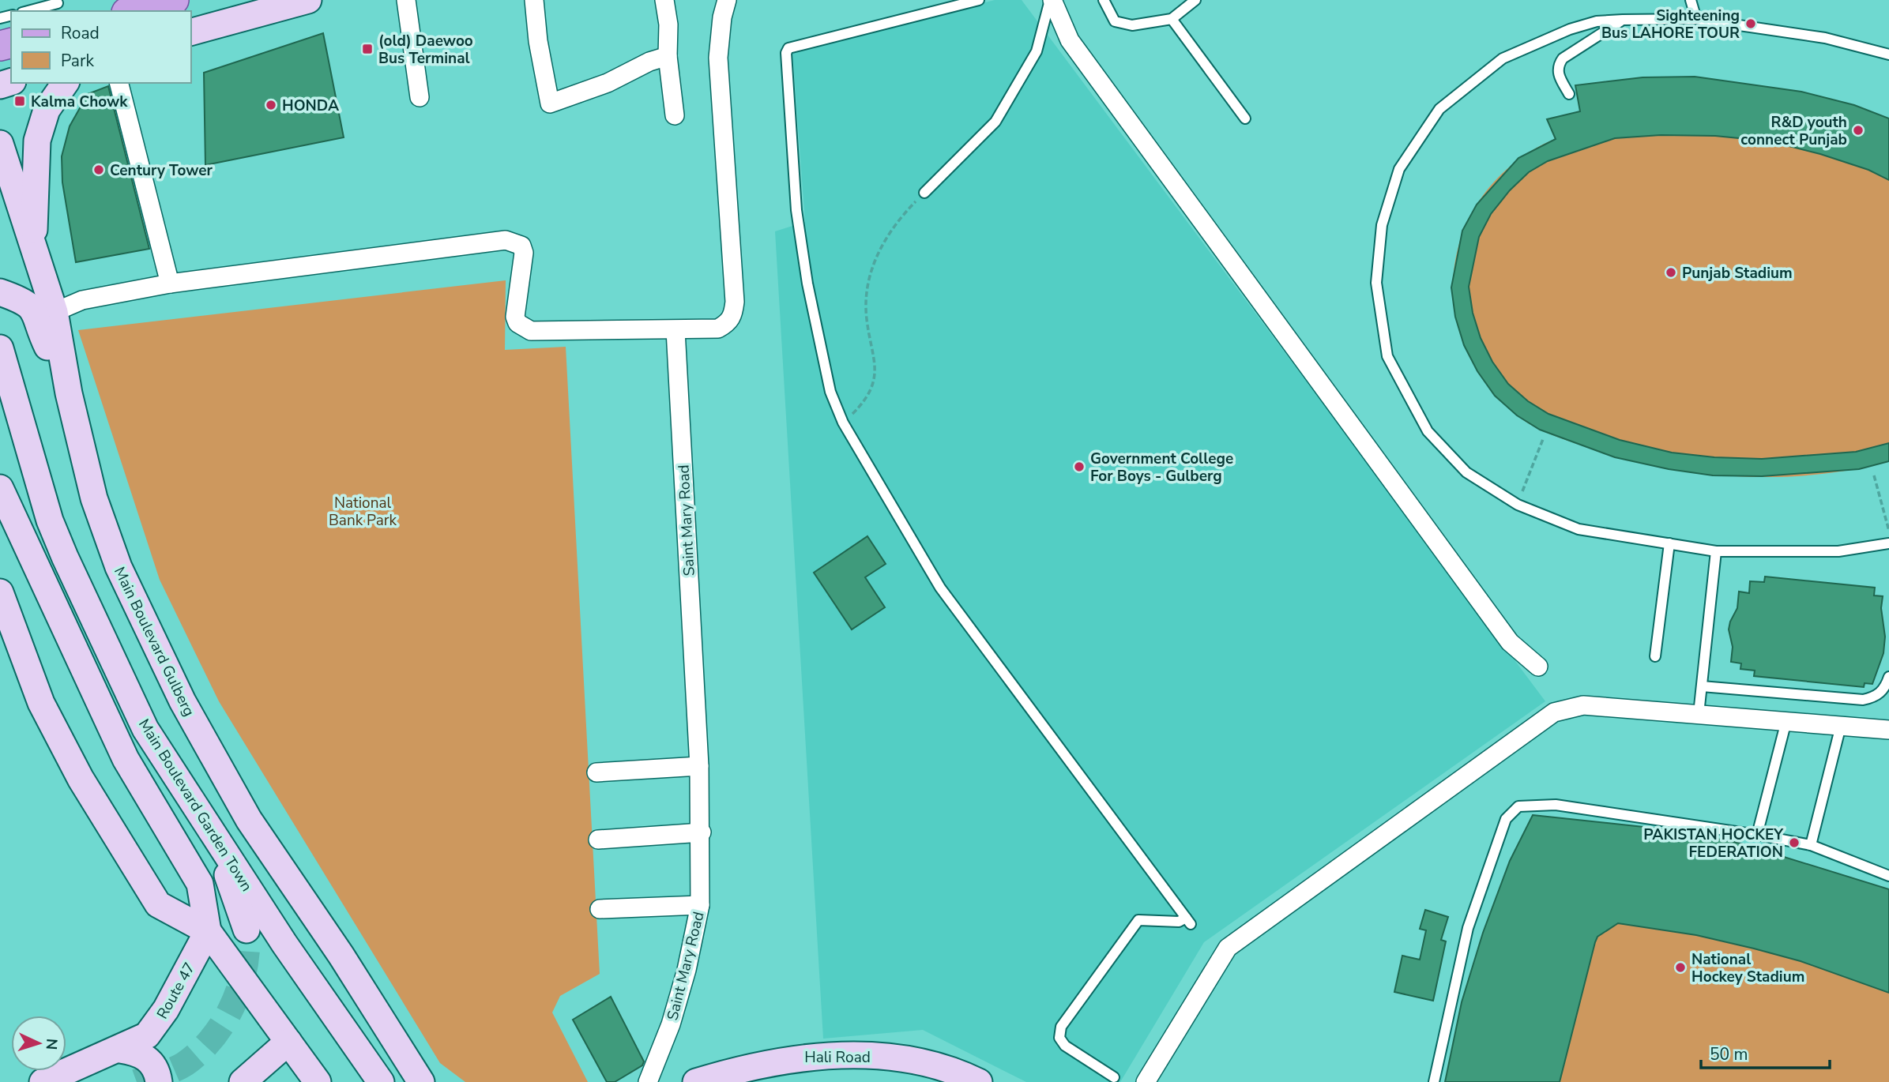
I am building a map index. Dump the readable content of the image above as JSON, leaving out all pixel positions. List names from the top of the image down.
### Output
{
  "streets": {
    "main road": [
      "Main Boulevard Gulberg",
      "Main Boulevard Garden Town",
      "Route 47",
      "Hali Road"
    ],
    "street": ["Saint Mary Road"]
  },
  "parks": ["National Bank Park"],
  "places": {
    "other": [
      "Sighteening Bus LAHORE TOUR",
      "HONDA",
      "R&D youth connect Punjab",
      "Century Tower",
      "Punjab Stadium",
      "Government College For Boys - Gulberg",
      "PAKISTAN HOCKEY FEDERATION",
      "National Hockey Stadium"
    ],
    "transit": ["(old) Daewoo Bus Terminal", "Kalma Chowk"]
  },
  "legend": ["Road", "Park"],
  "scale_bar": "50 m",
  "north": "right"
}
